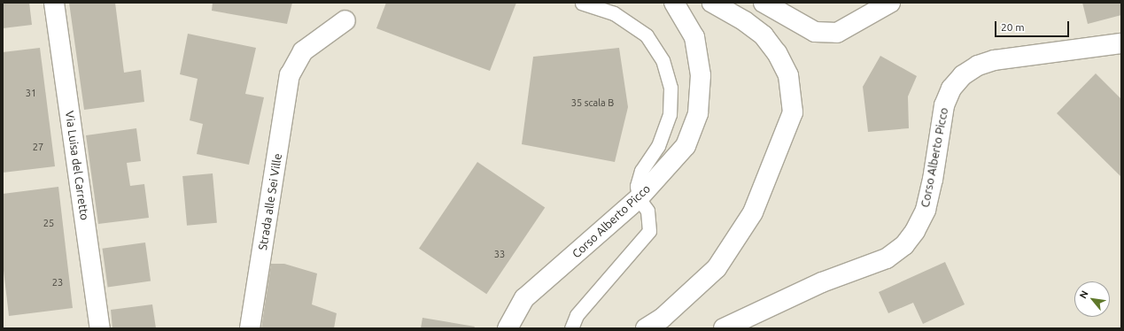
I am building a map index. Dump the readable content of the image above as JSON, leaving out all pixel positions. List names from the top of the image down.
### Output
{
  "streets": {
    "street": ["Corso Alberto Picco", "Via Luisa del Carretto", "Strada alle Sei Ville"]
  },
  "house_numbers": [
    "31",
    "35 scala B",
    "27",
    "25",
    "33",
    "23"
  ],
  "scale_bar": "20 m",
  "north": "top left"
}
